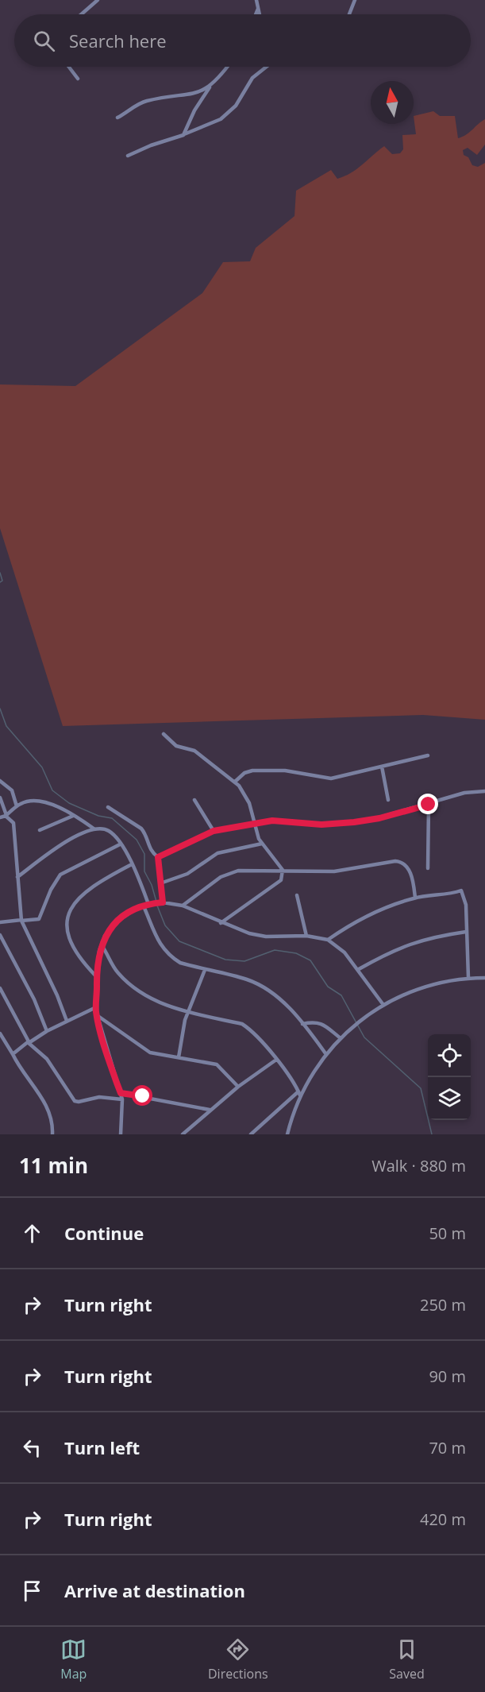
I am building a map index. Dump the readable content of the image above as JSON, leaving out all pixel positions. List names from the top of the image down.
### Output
{
  "north": "top",
  "page": {
    "search": "Search here",
    "heading": ["11 min", "Walk · 880 m"],
    "list": [
      ["Continue", "50 m"],
      ["Turn right", "250 m"],
      ["Turn right", "90 m"],
      ["Turn left", "70 m"],
      ["Turn right", "420 m"],
      "Arrive at destination"
    ],
    "nav": ["Map", "Directions", "Saved"]
  }
}
